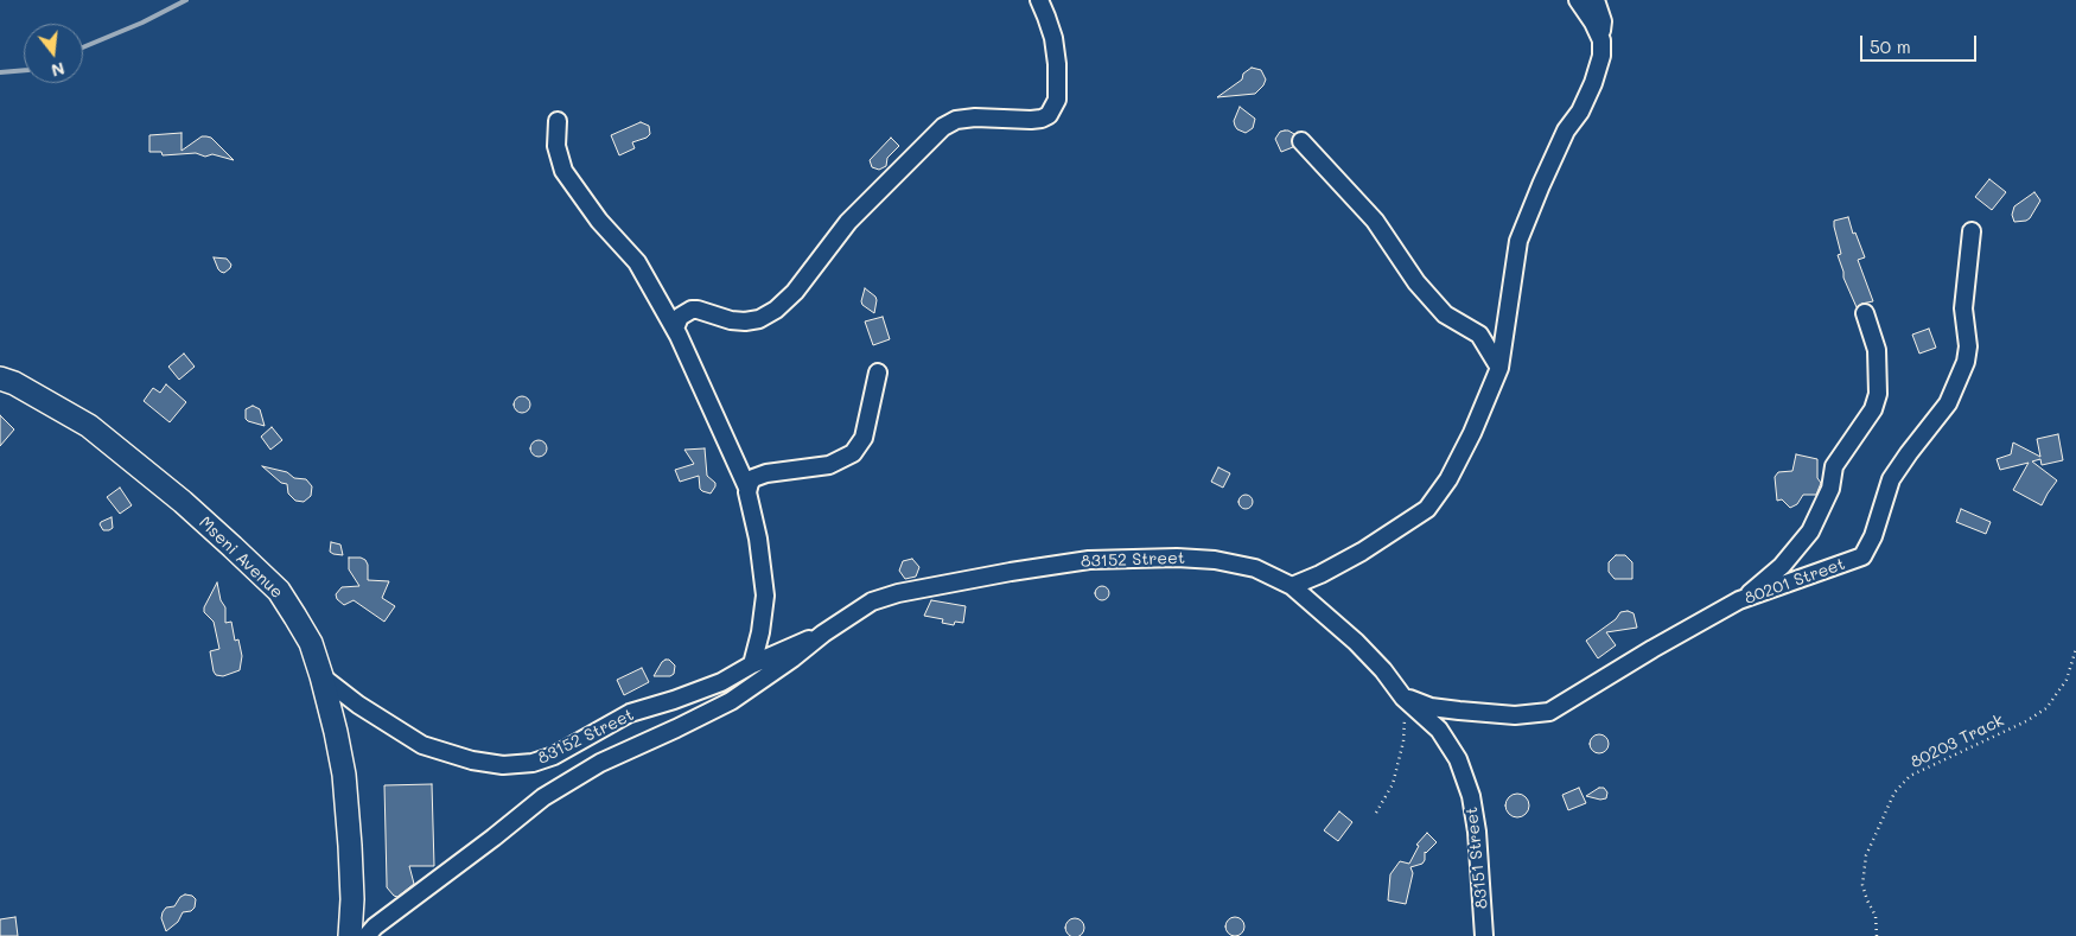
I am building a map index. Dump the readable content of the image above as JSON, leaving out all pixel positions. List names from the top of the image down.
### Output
{
  "streets": {
    "street": [
      "Mseni Avenue",
      "83152 Street",
      "80201 Street",
      "83151 Street"
    ],
    "path": ["80203 Track"]
  },
  "crossings": [
    ["Mseni Avenue", "83152 Street"],
    ["83152 Street", "80201 Street"],
    ["83152 Street", "83151 Street"],
    ["80201 Street", "83151 Street"]
  ],
  "scale_bar": "50 m",
  "north": "bottom"
}
